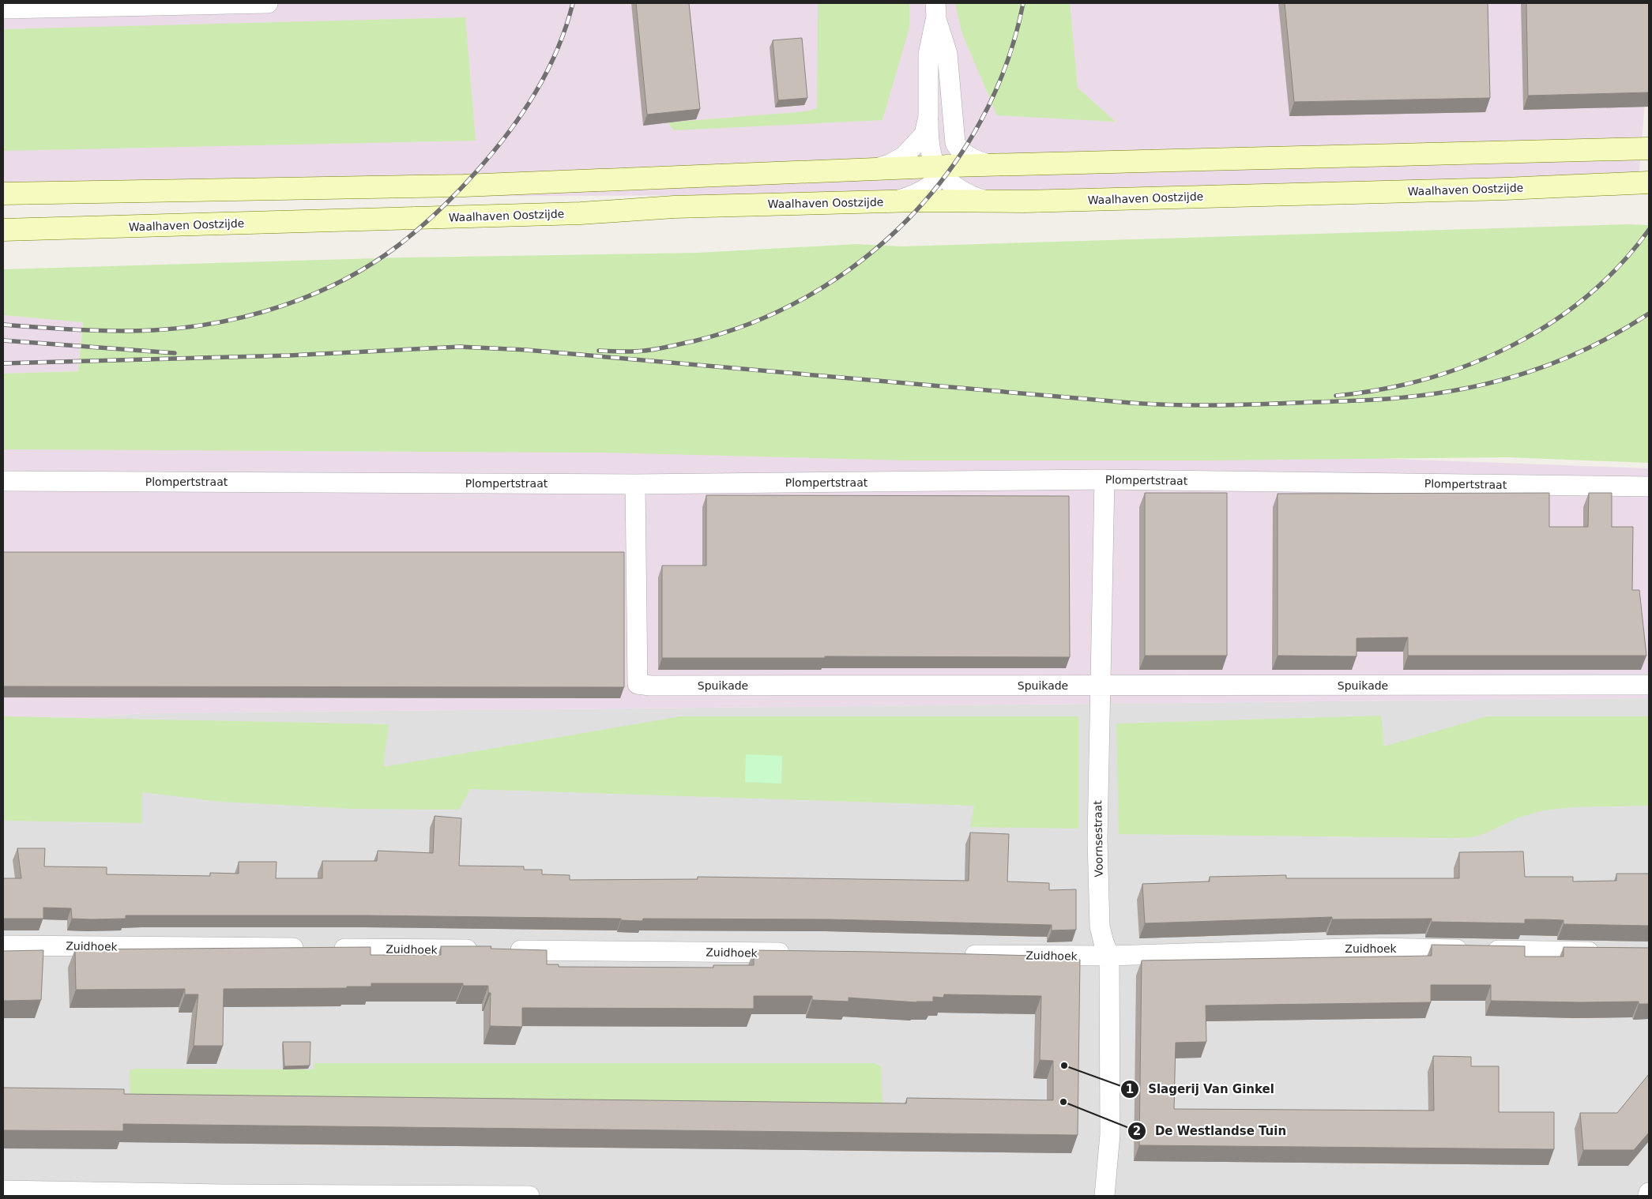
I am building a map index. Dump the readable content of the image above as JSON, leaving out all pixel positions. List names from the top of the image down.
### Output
{
  "streets": {
    "main road": ["Waalhaven Oostzijde"],
    "street": [
      "Plompertstraat",
      "Spuikade",
      "Voornsestraat",
      "Zuidhoek"
    ]
  },
  "crossings": [
    ["Plompertstraat", "Spuikade"],
    ["Plompertstraat", "Voornsestraat"],
    ["Spuikade", "Voornsestraat"],
    ["Voornsestraat", "Zuidhoek"]
  ],
  "places": ["Slagerij Van Ginkel", "De Westlandse Tuin"]
}
